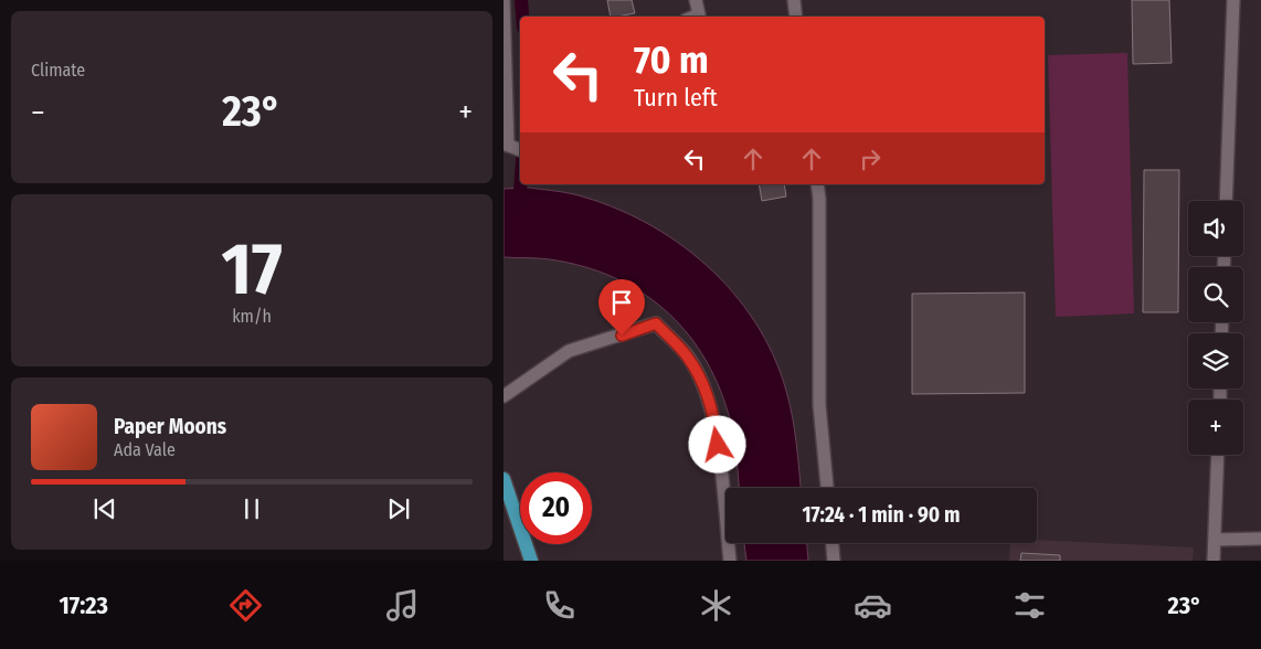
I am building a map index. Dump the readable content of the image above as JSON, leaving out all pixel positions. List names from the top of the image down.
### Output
{
  "page": {
    "tile": [
      "Climate",
      ["17", "km/h"]
    ],
    "turn": ["70 m", "Turn left"],
    "heat": ["−", "23°", "+"],
    "map_buttons": "+",
    "song": ["Paper Moons", "Ada Vale"],
    "limit": "20",
    "trip": "17:24 · 1 min · 90 m",
    "tabs": ["17:23", "23°"]
  }
}
